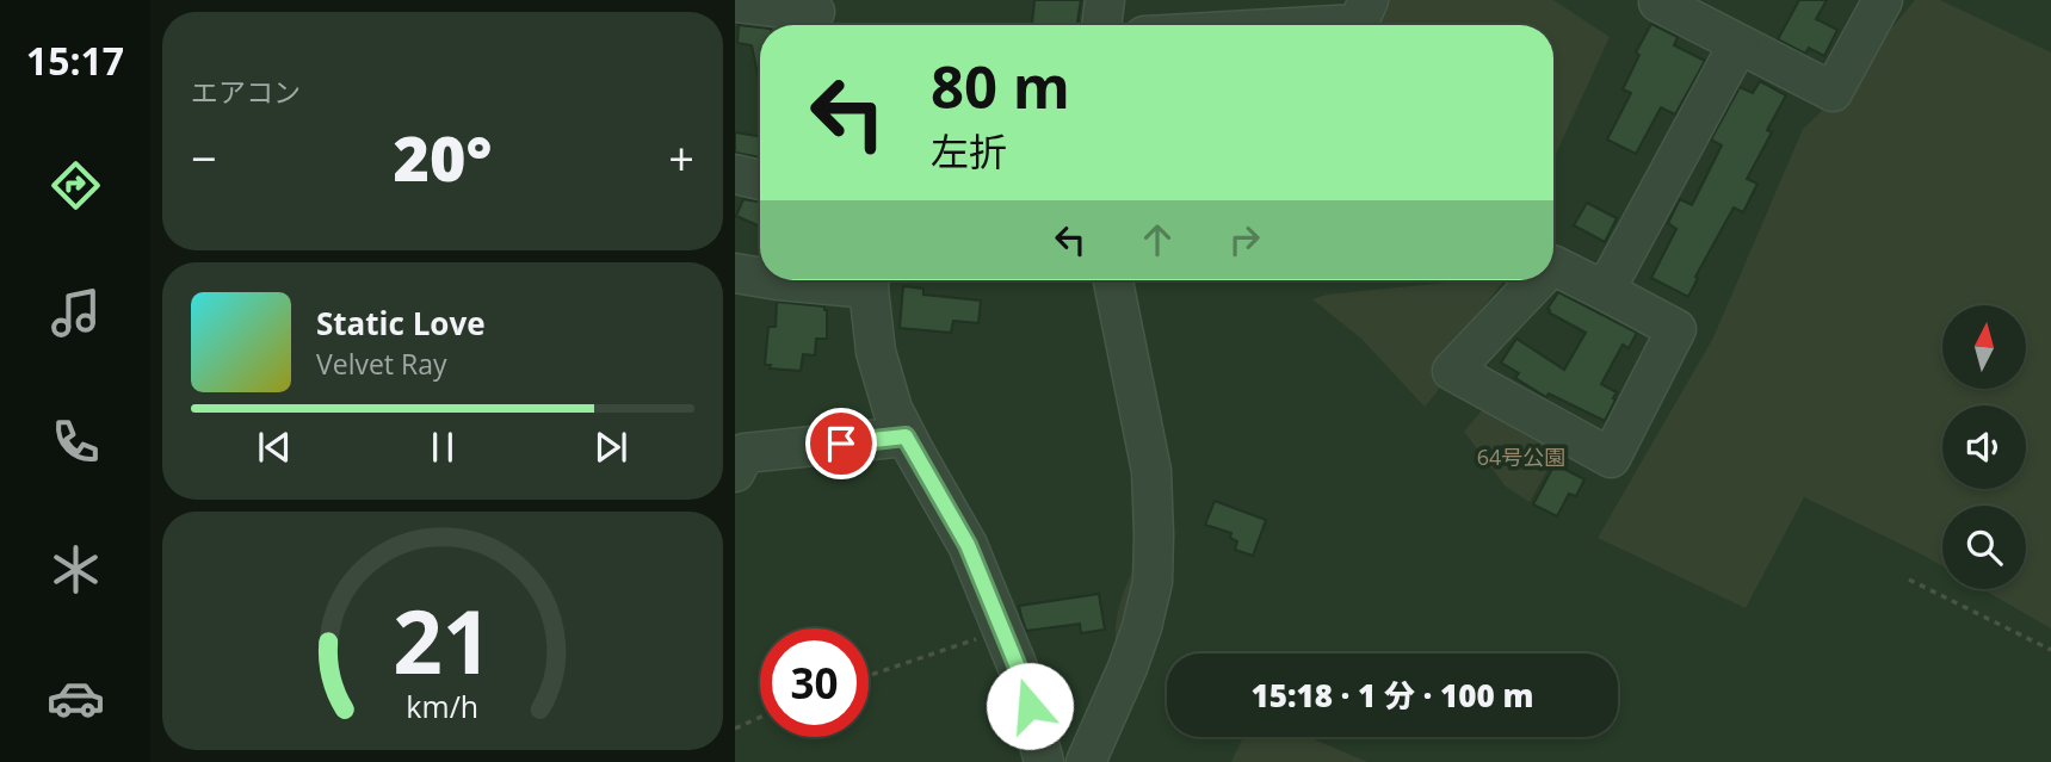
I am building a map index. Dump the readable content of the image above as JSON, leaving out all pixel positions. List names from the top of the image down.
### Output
{
  "parks": ["64号公園"],
  "north": "top",
  "page": {
    "tabs": "15:17",
    "tile": "エアコン",
    "turn": ["80 m", "左折"],
    "heat": ["−", "20°", "+"],
    "song": ["Static Love", "Velvet Ray"],
    "limit": "30",
    "trip": "15:18 · 1 分 · 100 m",
    "gauge": ["21", "km/h"]
  }
}
